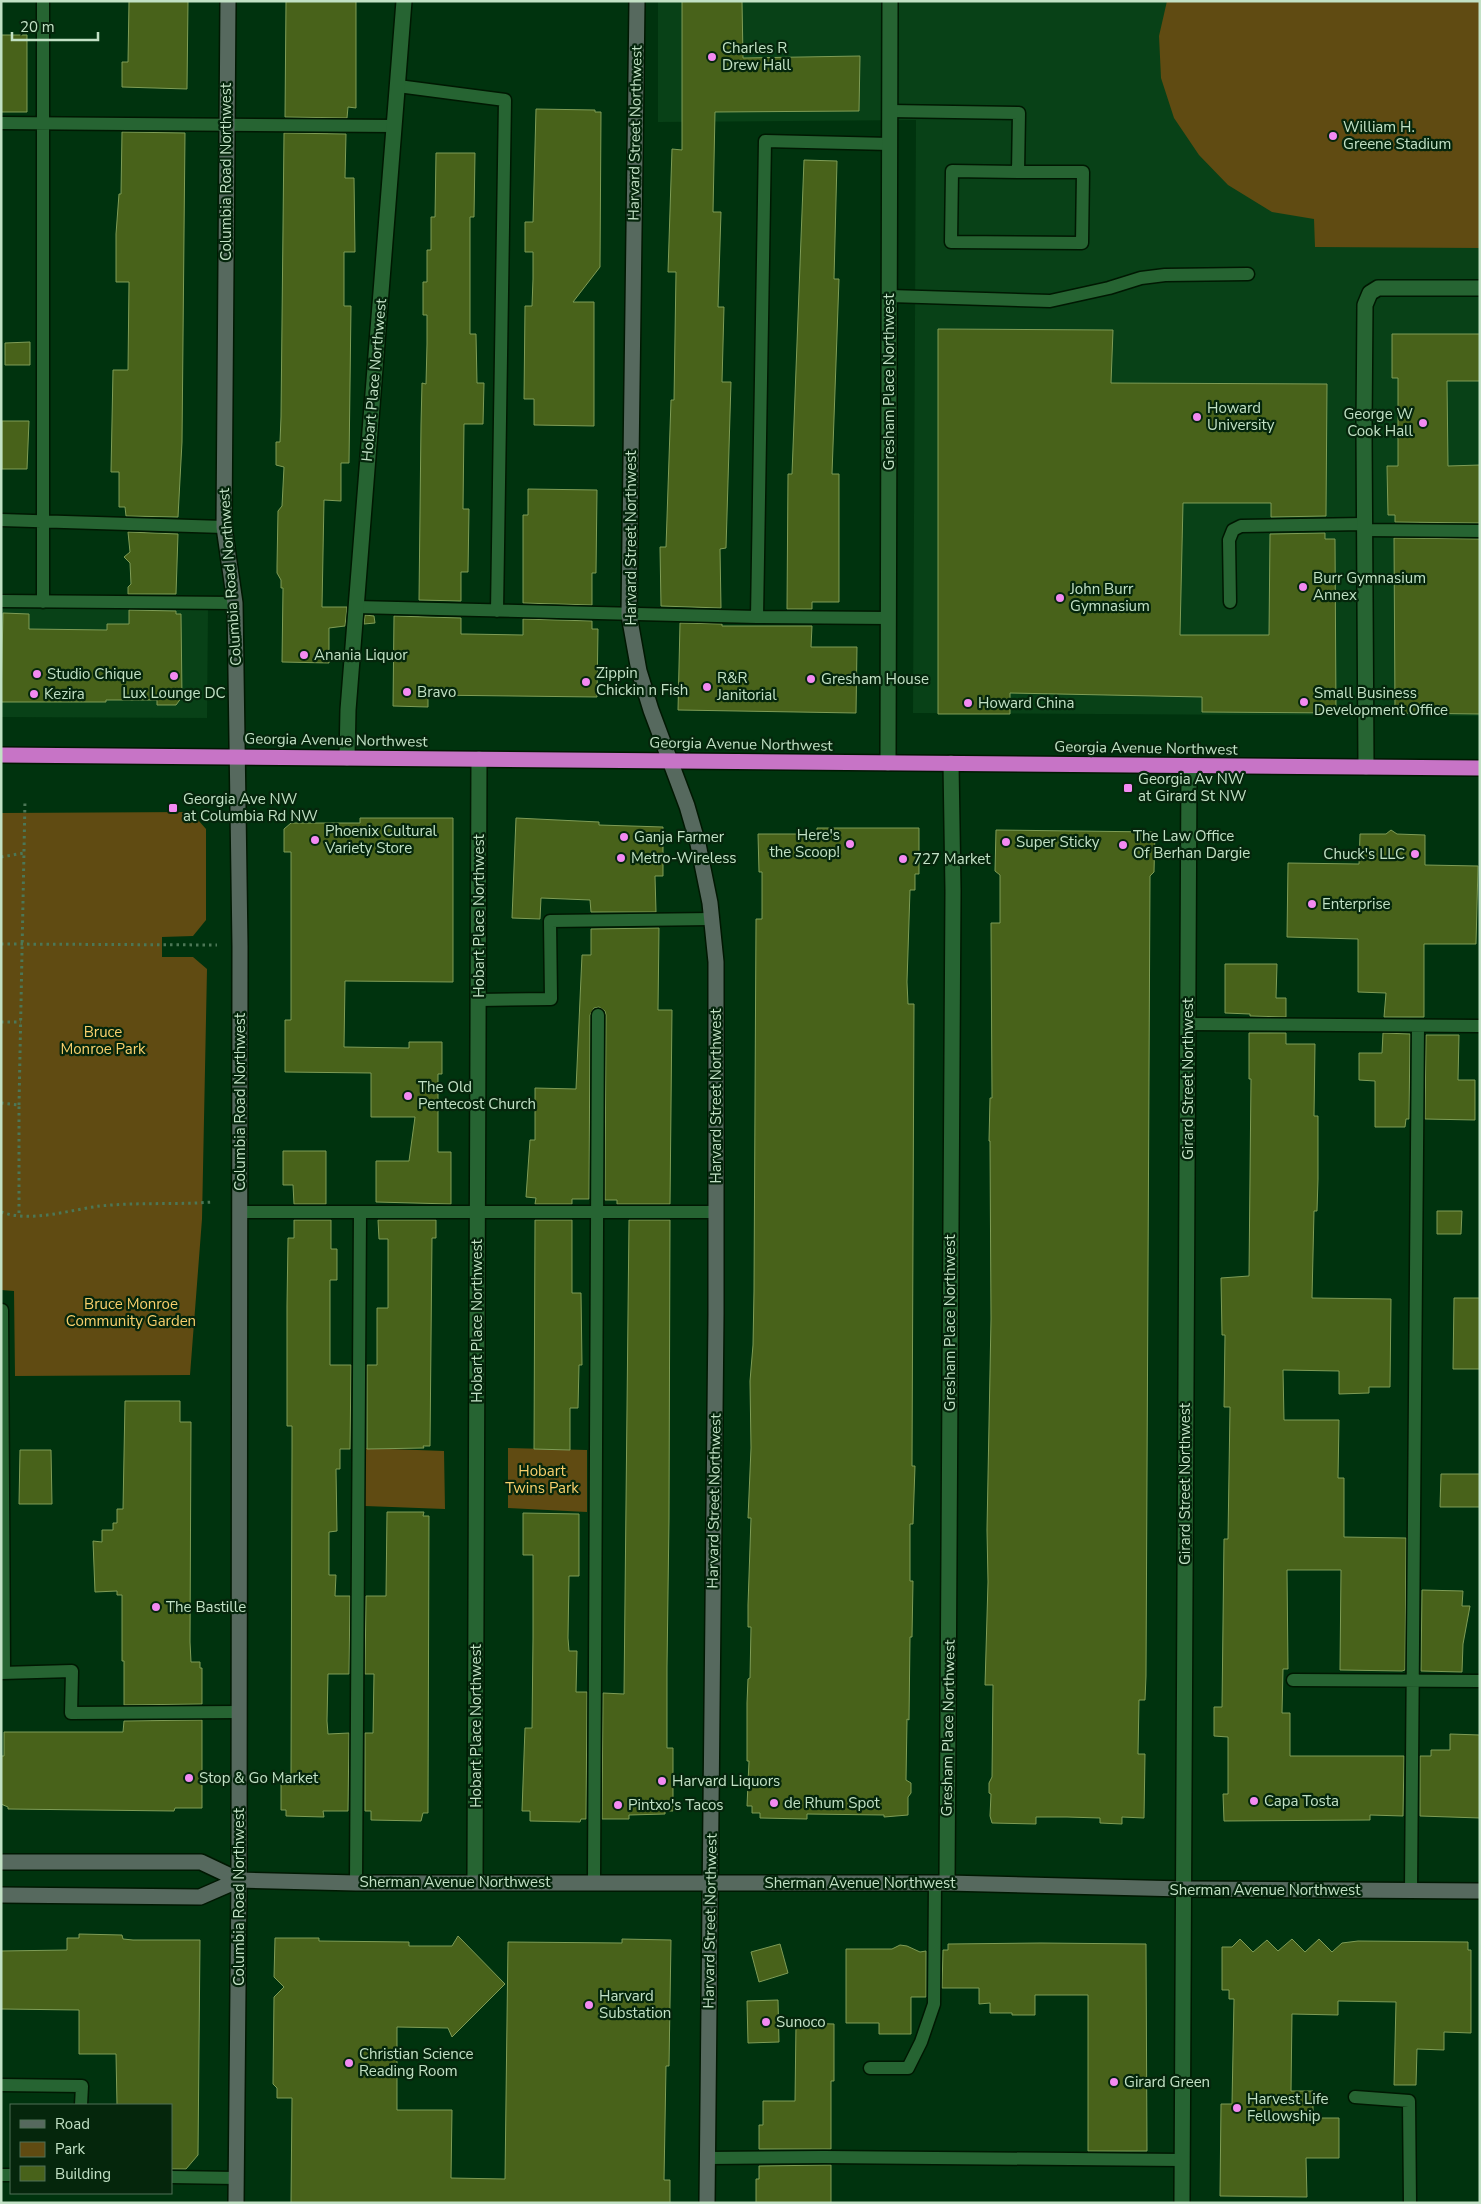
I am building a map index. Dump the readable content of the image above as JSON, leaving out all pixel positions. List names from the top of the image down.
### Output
{
  "streets": {
    "highway": ["Georgia Avenue Northwest"],
    "main road": ["Harvard Street Northwest", "Columbia Road Northwest", "Sherman Avenue Northwest"],
    "street": ["Hobart Place Northwest", "Gresham Place Northwest", "Girard Street Northwest"]
  },
  "crossings": [
    ["Harvard Street Northwest", "Georgia Avenue Northwest"],
    ["Harvard Street Northwest", "Sherman Avenue Northwest"],
    ["Columbia Road Northwest", "Georgia Avenue Northwest"],
    ["Columbia Road Northwest", "Sherman Avenue Northwest"],
    ["Hobart Place Northwest", "Georgia Avenue Northwest"],
    ["Hobart Place Northwest", "Sherman Avenue Northwest"],
    ["Gresham Place Northwest", "Georgia Avenue Northwest"],
    ["Gresham Place Northwest", "Sherman Avenue Northwest"],
    ["Georgia Avenue Northwest", "Girard Street Northwest"],
    ["Girard Street Northwest", "Sherman Avenue Northwest"]
  ],
  "parks": ["Bruce Monroe Park", "Bruce Monroe Community Garden", "Hobart Twins Park"],
  "places": {
    "other": [
      "Charles R Drew Hall",
      "William H. Greene Stadium",
      "Howard University",
      "George W Cook Hall",
      "Burr Gymnasium Annex",
      "John Burr Gymnasium",
      "Anania Liquor",
      "Studio Chique",
      "Lux Lounge DC",
      "Gresham House",
      "Zippin Chickin n Fish",
      "R&R Janitorial",
      "Bravo",
      "Kezira",
      "Small Business Development Office",
      "Howard China",
      "Ganja Farmer",
      "Phoenix Cultural Variety Store",
      "Super Sticky",
      "Here's the Scoop!",
      "The Law Office Of Berhan Dargie",
      "Chuck's LLC",
      "Metro-Wireless",
      "727 Market",
      "Enterprise",
      "The Old Pentecost Church",
      "The Bastille",
      "Stop & Go Market",
      "Harvard Liquors",
      "Capa Tosta",
      "de Rhum Spot",
      "Pintxo's Tacos",
      "Harvard Substation",
      "Sunoco",
      "Christian Science Reading Room",
      "Girard Green",
      "Harvest Life Fellowship"
    ],
    "transit": ["Georgia Av NW at Girard St NW", "Georgia Ave NW at Columbia Rd NW"]
  },
  "legend": ["Road", "Park", "Building"],
  "scale_bar": "20 m"
}
